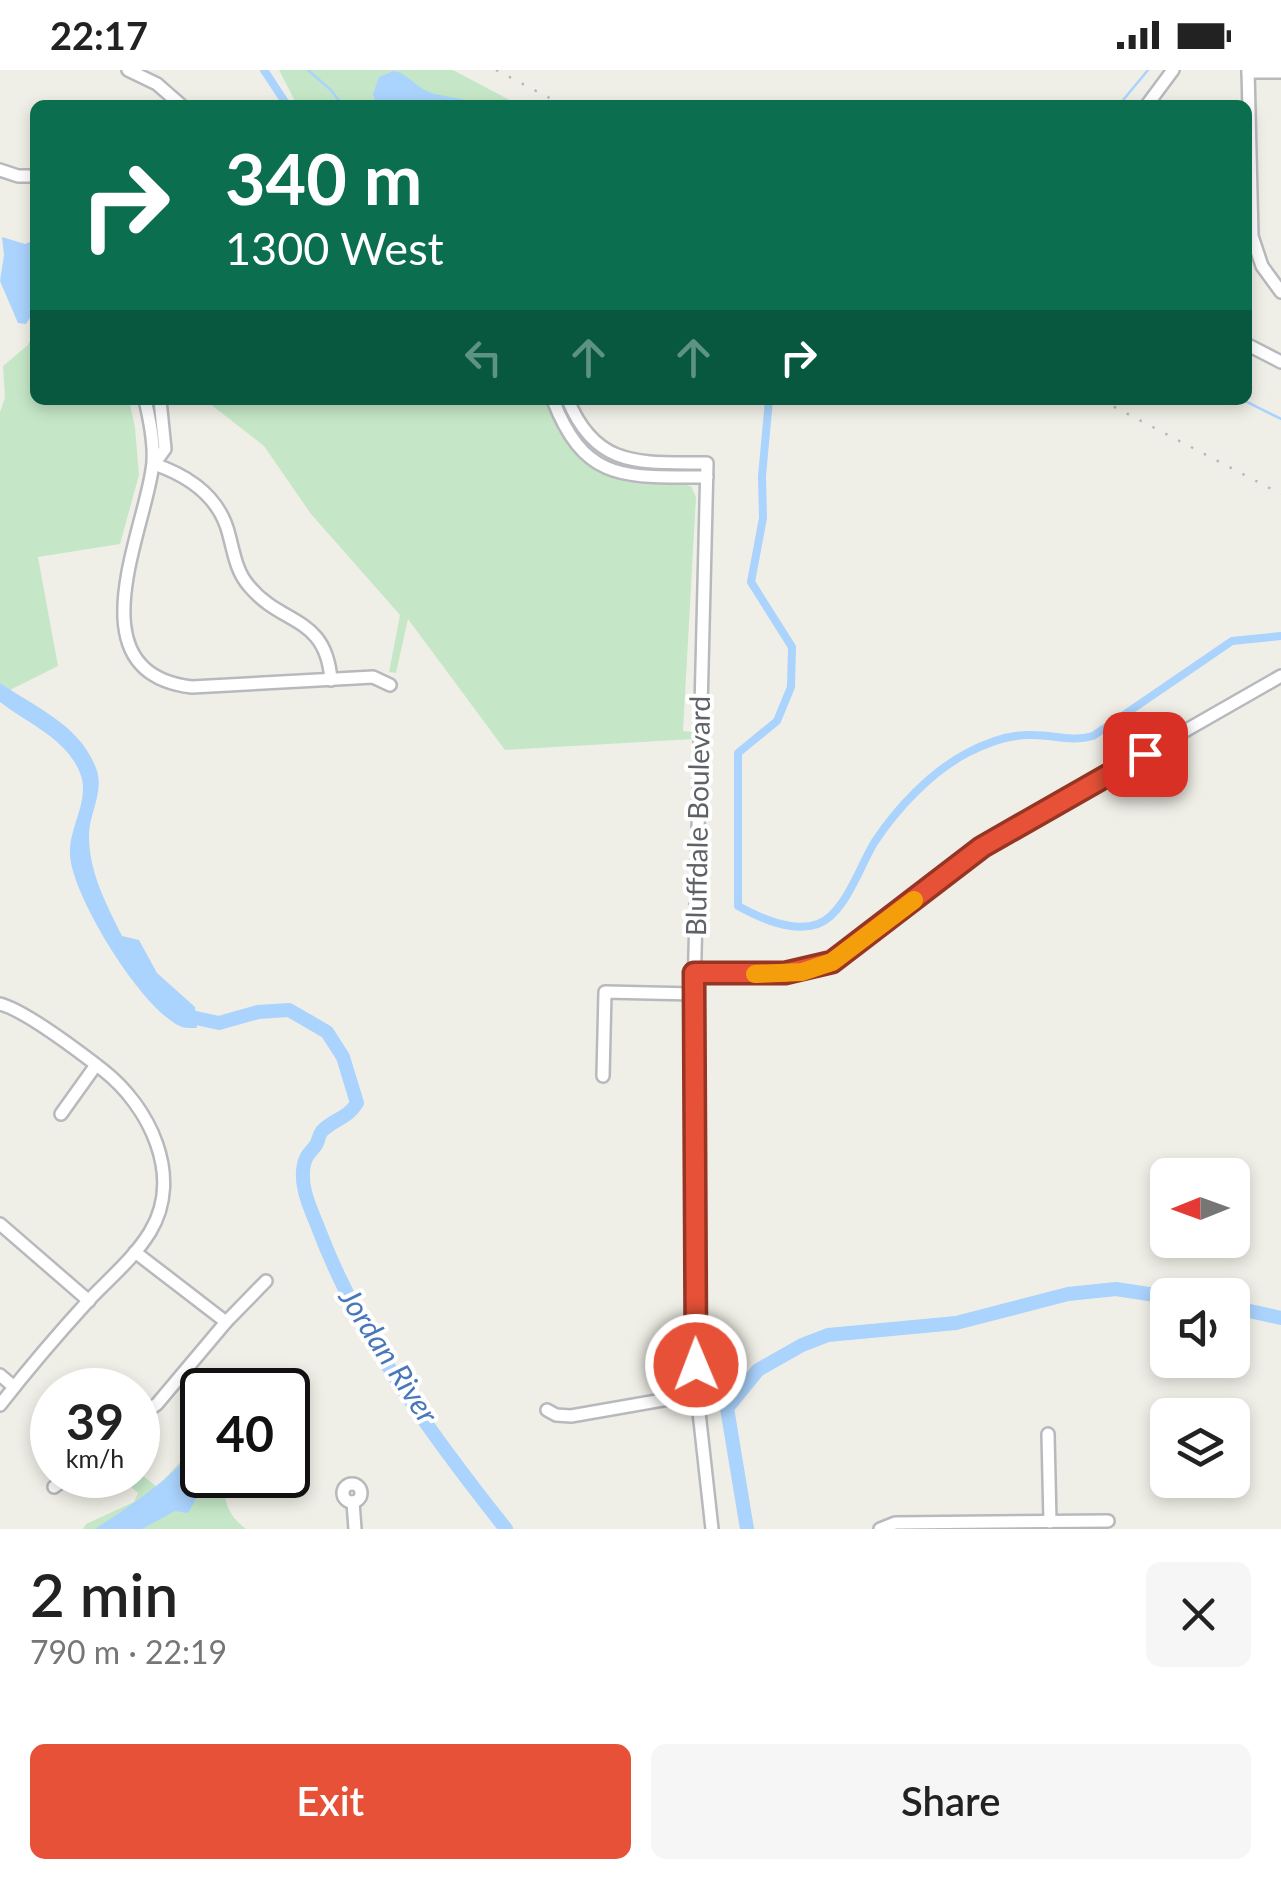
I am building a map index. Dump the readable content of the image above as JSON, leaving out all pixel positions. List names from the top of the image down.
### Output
{
  "streets": {
    "street": ["Bluffdale Boulevard"]
  },
  "water": ["Jordan River"],
  "north": "left",
  "page": {
    "status": "22:17",
    "turn": ["340 m", "1300 West"],
    "speed": "39 km/h",
    "limit": "40",
    "heading": ["2 min", "790 m · 22:19"],
    "buttons": ["Exit", "Share"]
  }
}
